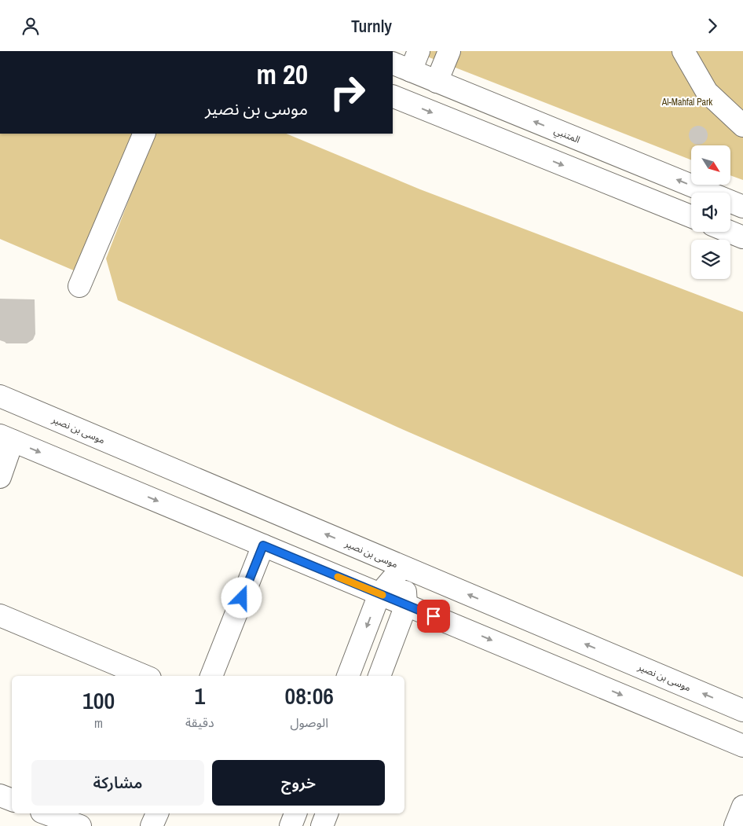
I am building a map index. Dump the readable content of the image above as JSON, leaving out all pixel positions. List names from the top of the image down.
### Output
{
  "streets": {
    "street": ["المتنبي", "موسى بن نصير"]
  },
  "parks": ["Al-Mahfal Park"],
  "north": "bottom right",
  "page": {
    "header": "Turnly",
    "turn": ["20 m", "موسى بن نصير"],
    "eta": [
      "08:06",
      "الوصول",
      "1",
      "دقيقة",
      "100",
      "m"
    ],
    "buttons": ["خروج", "مشاركة"]
  }
}
